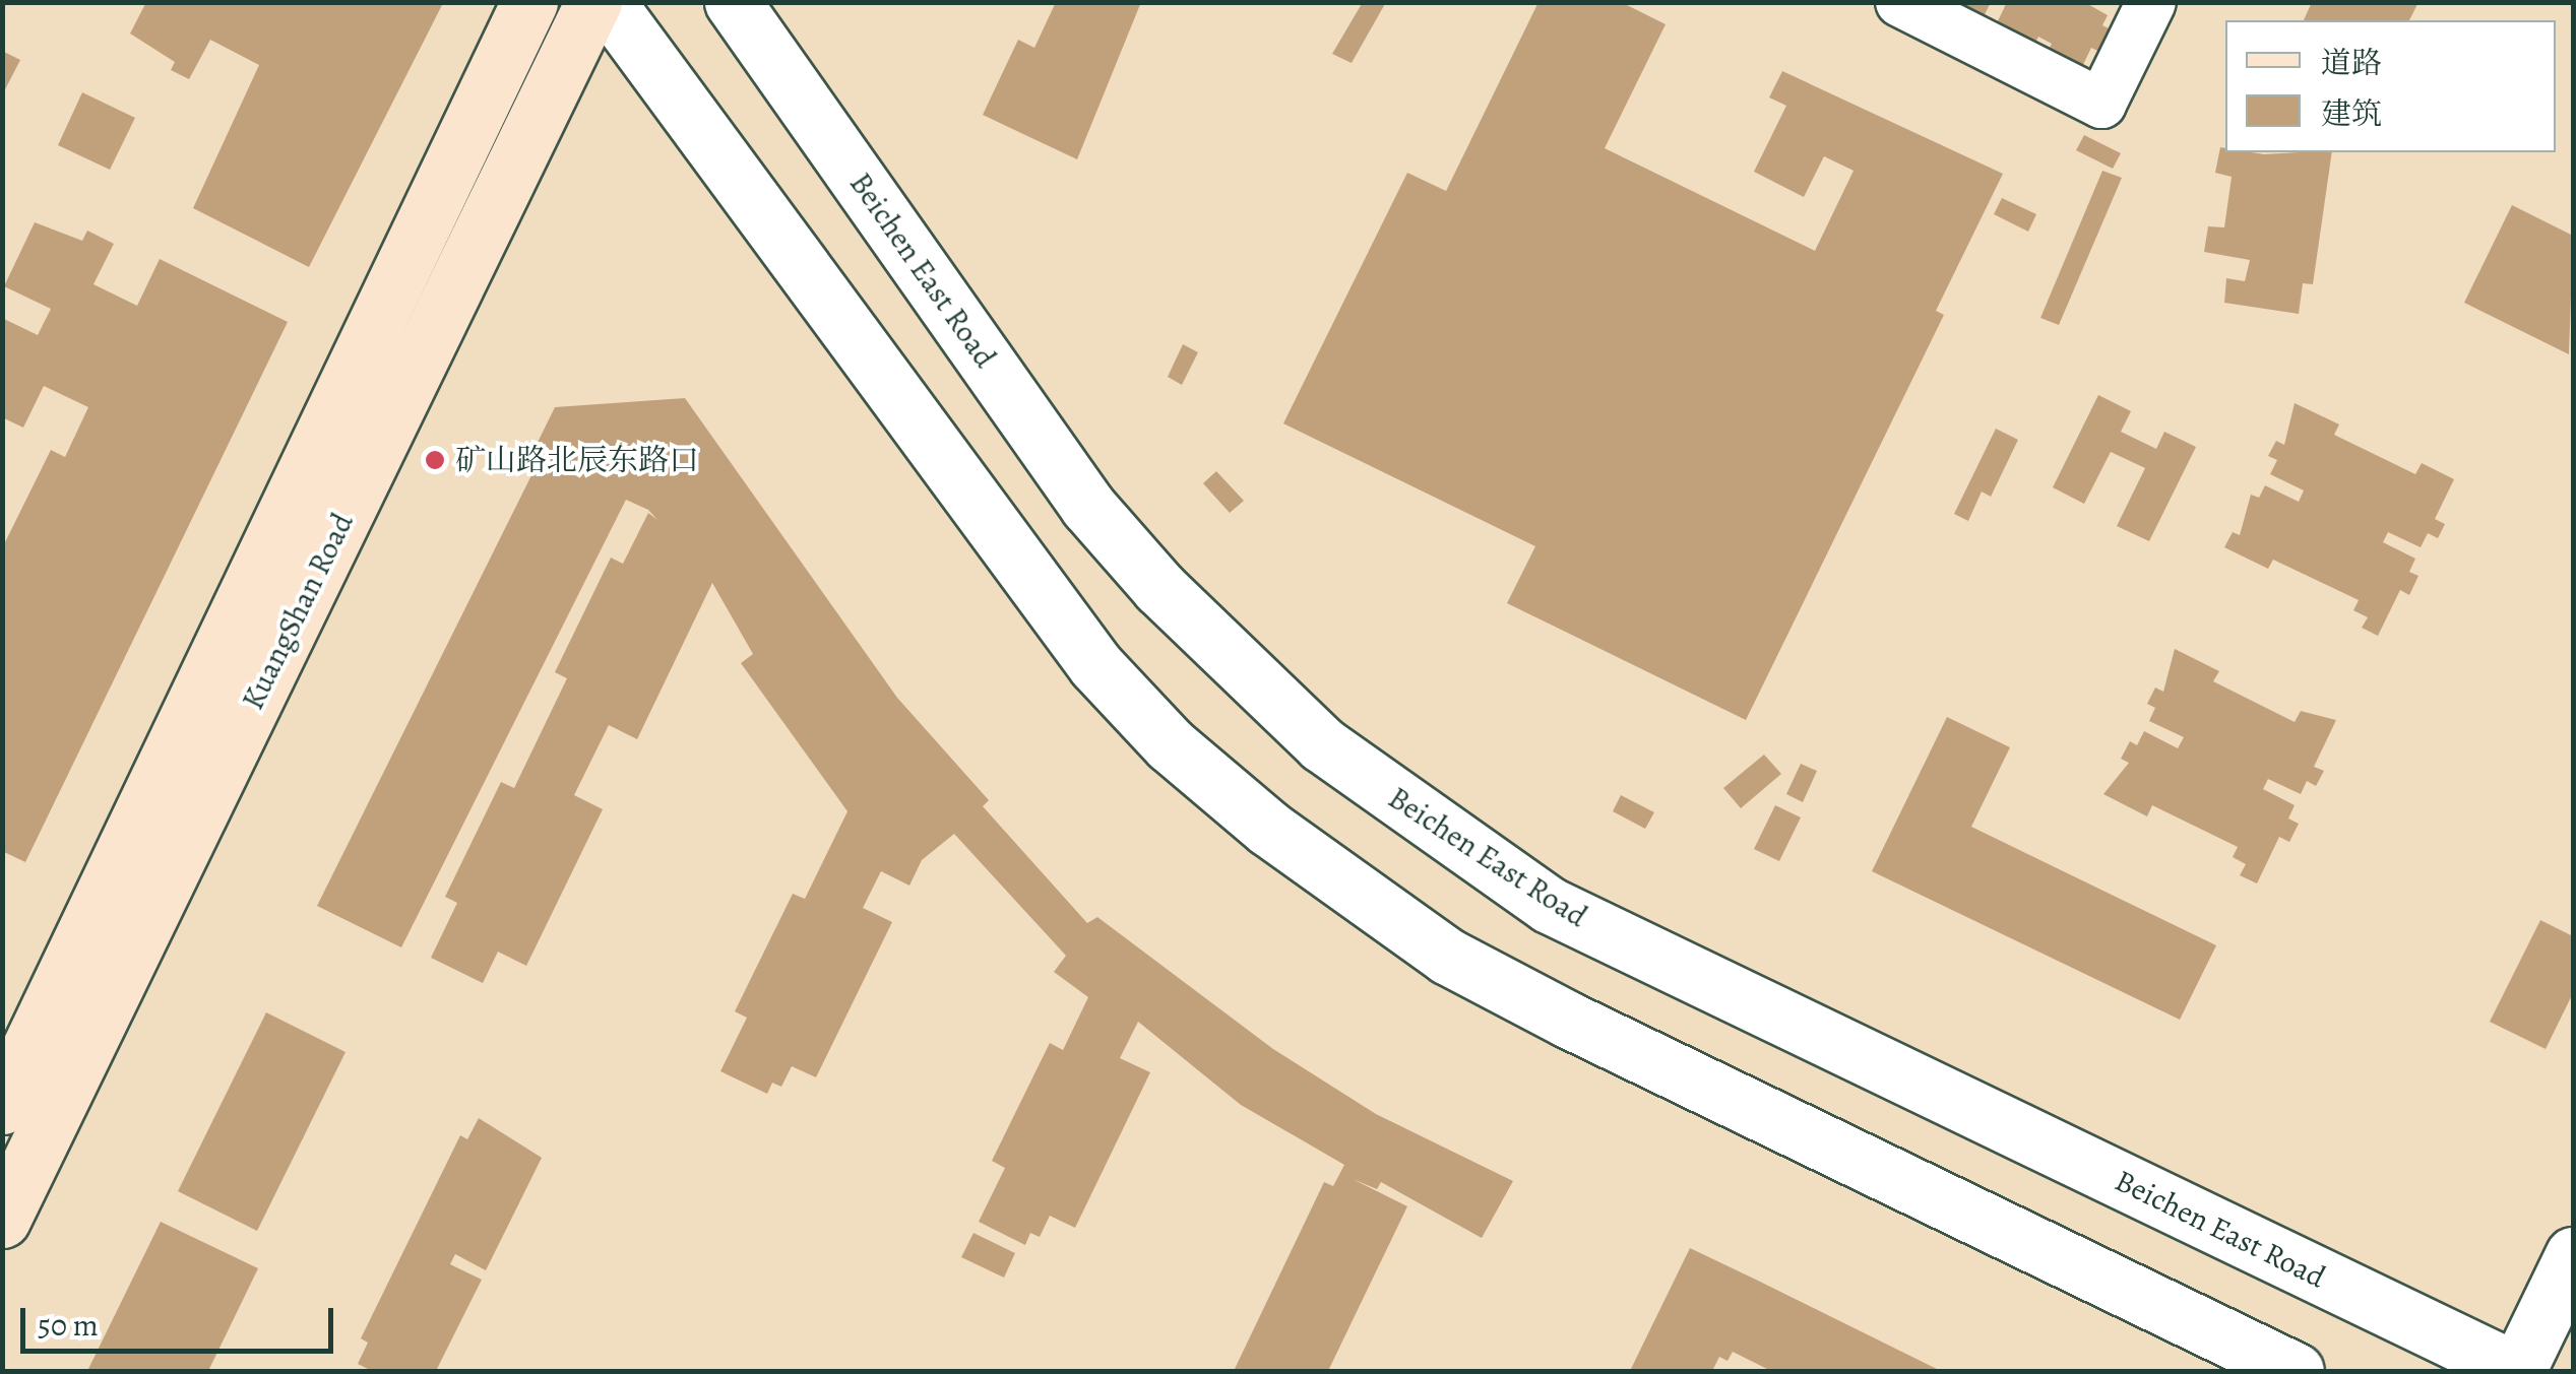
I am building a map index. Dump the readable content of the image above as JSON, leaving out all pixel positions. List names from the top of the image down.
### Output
{
  "streets": {
    "main road": ["KuangShan Road"],
    "street": ["Beichen East Road"]
  },
  "places": ["矿山路北辰东路口"],
  "legend": ["道路", "建筑"],
  "scale_bar": "50 m"
}
